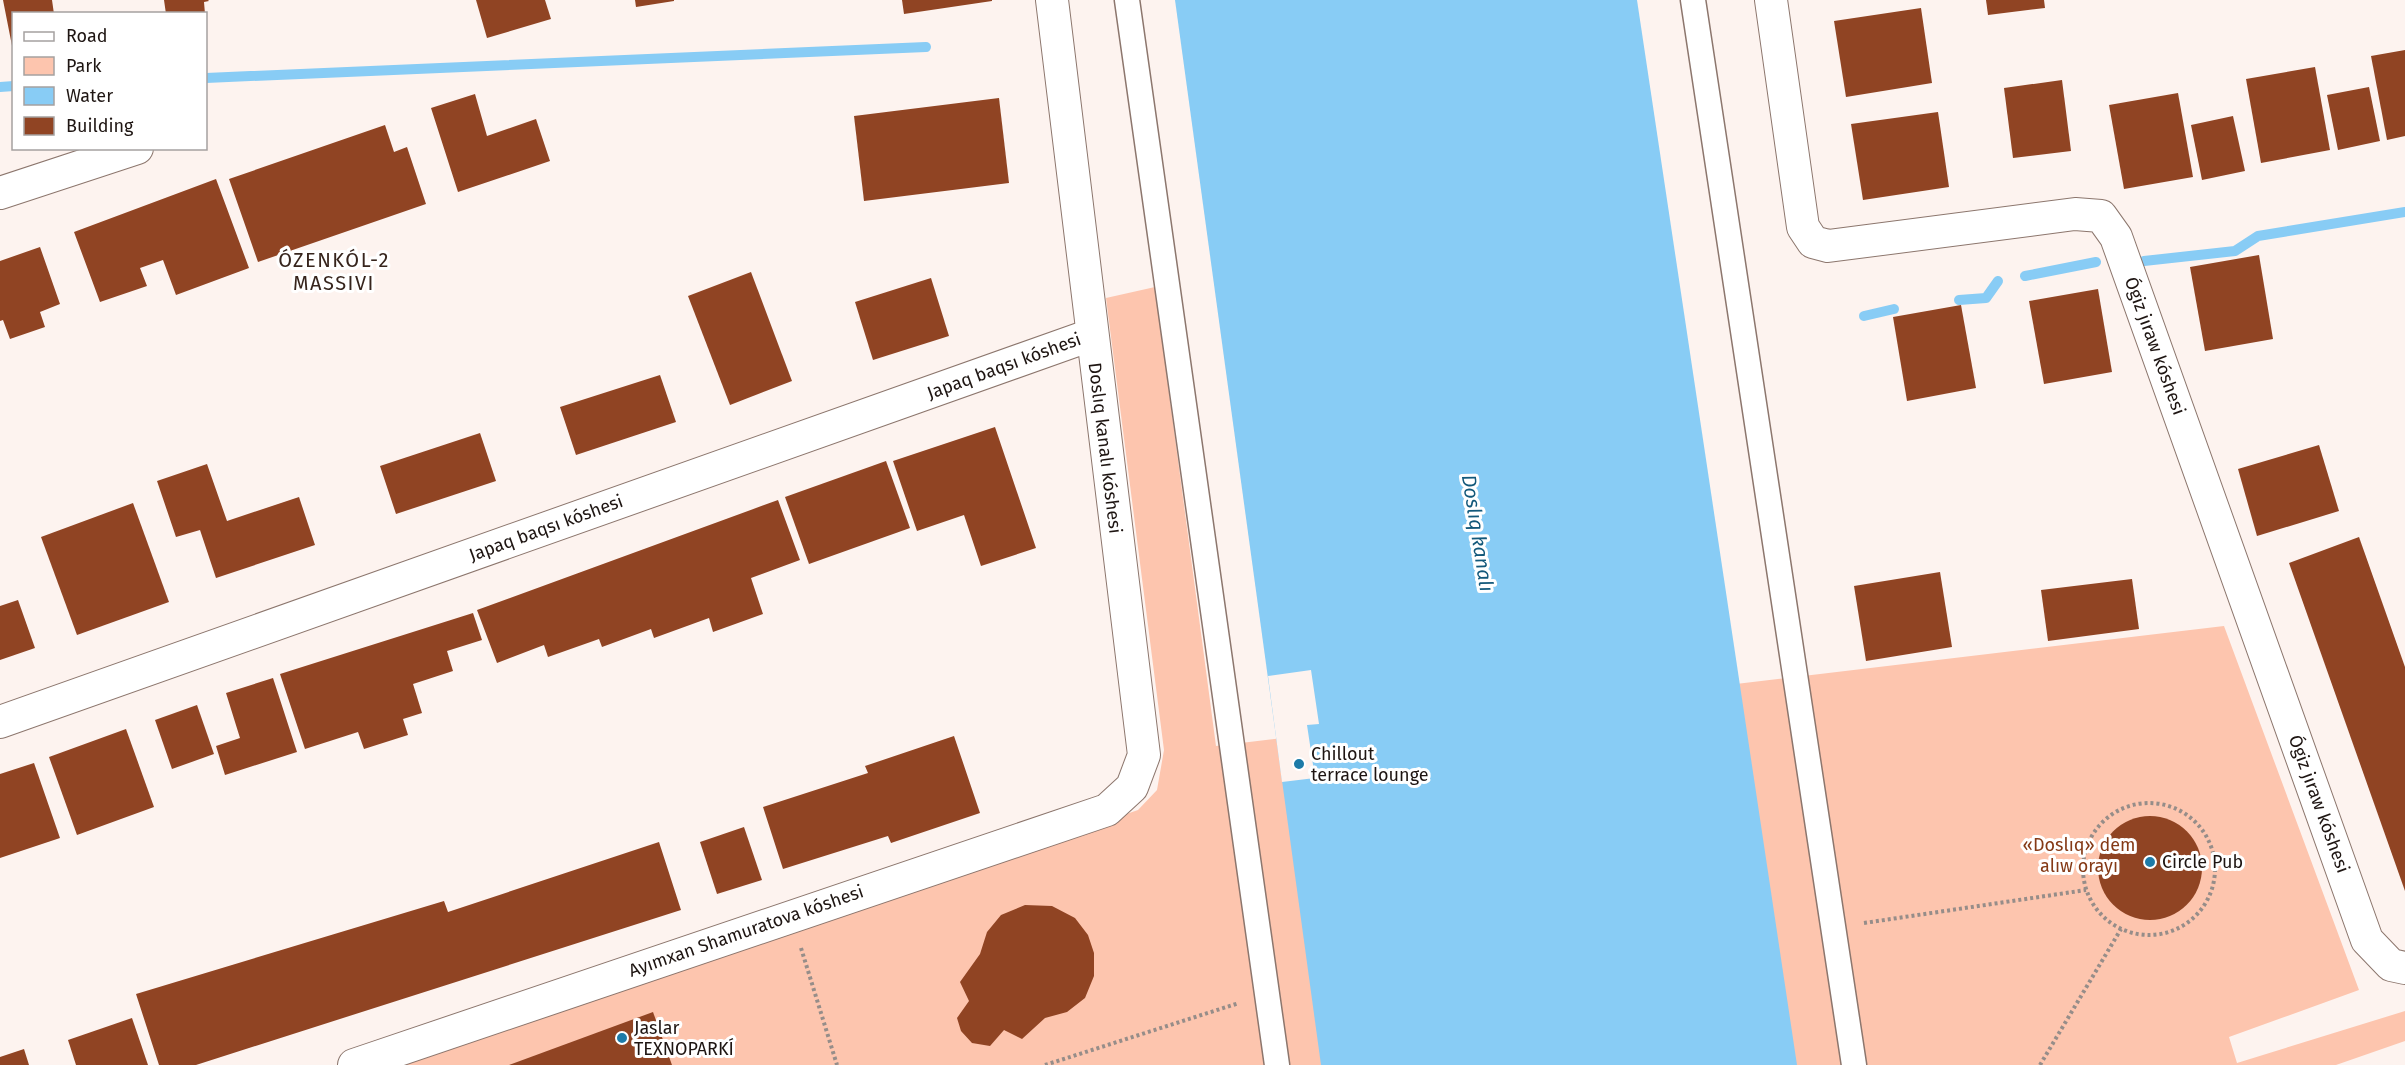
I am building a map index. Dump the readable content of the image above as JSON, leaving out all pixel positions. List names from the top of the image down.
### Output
{
  "streets": {
    "street": [
      "Ógiz jıraw kóshesi",
      "Japaq baqsı kóshesi",
      "Doslıq kanalı kóshesi",
      "Ayımxan Shamuratova kóshesi"
    ]
  },
  "crossings": [
    ["Japaq baqsı kóshesi", "Doslıq kanalı kóshesi"],
    ["Doslıq kanalı kóshesi", "Ayımxan Shamuratova kóshesi"]
  ],
  "districts": ["ÓZENKÓL-2 MASSIVI"],
  "water": ["Doslıq kanalı"],
  "parks": ["«Doslıq» dem alıw orayı"],
  "places": ["Chillout terrace lounge", "Circle Pub", "Jaslar TEXNOPARKÍ"],
  "legend": [
    "Road",
    "Park",
    "Water",
    "Building"
  ]
}
